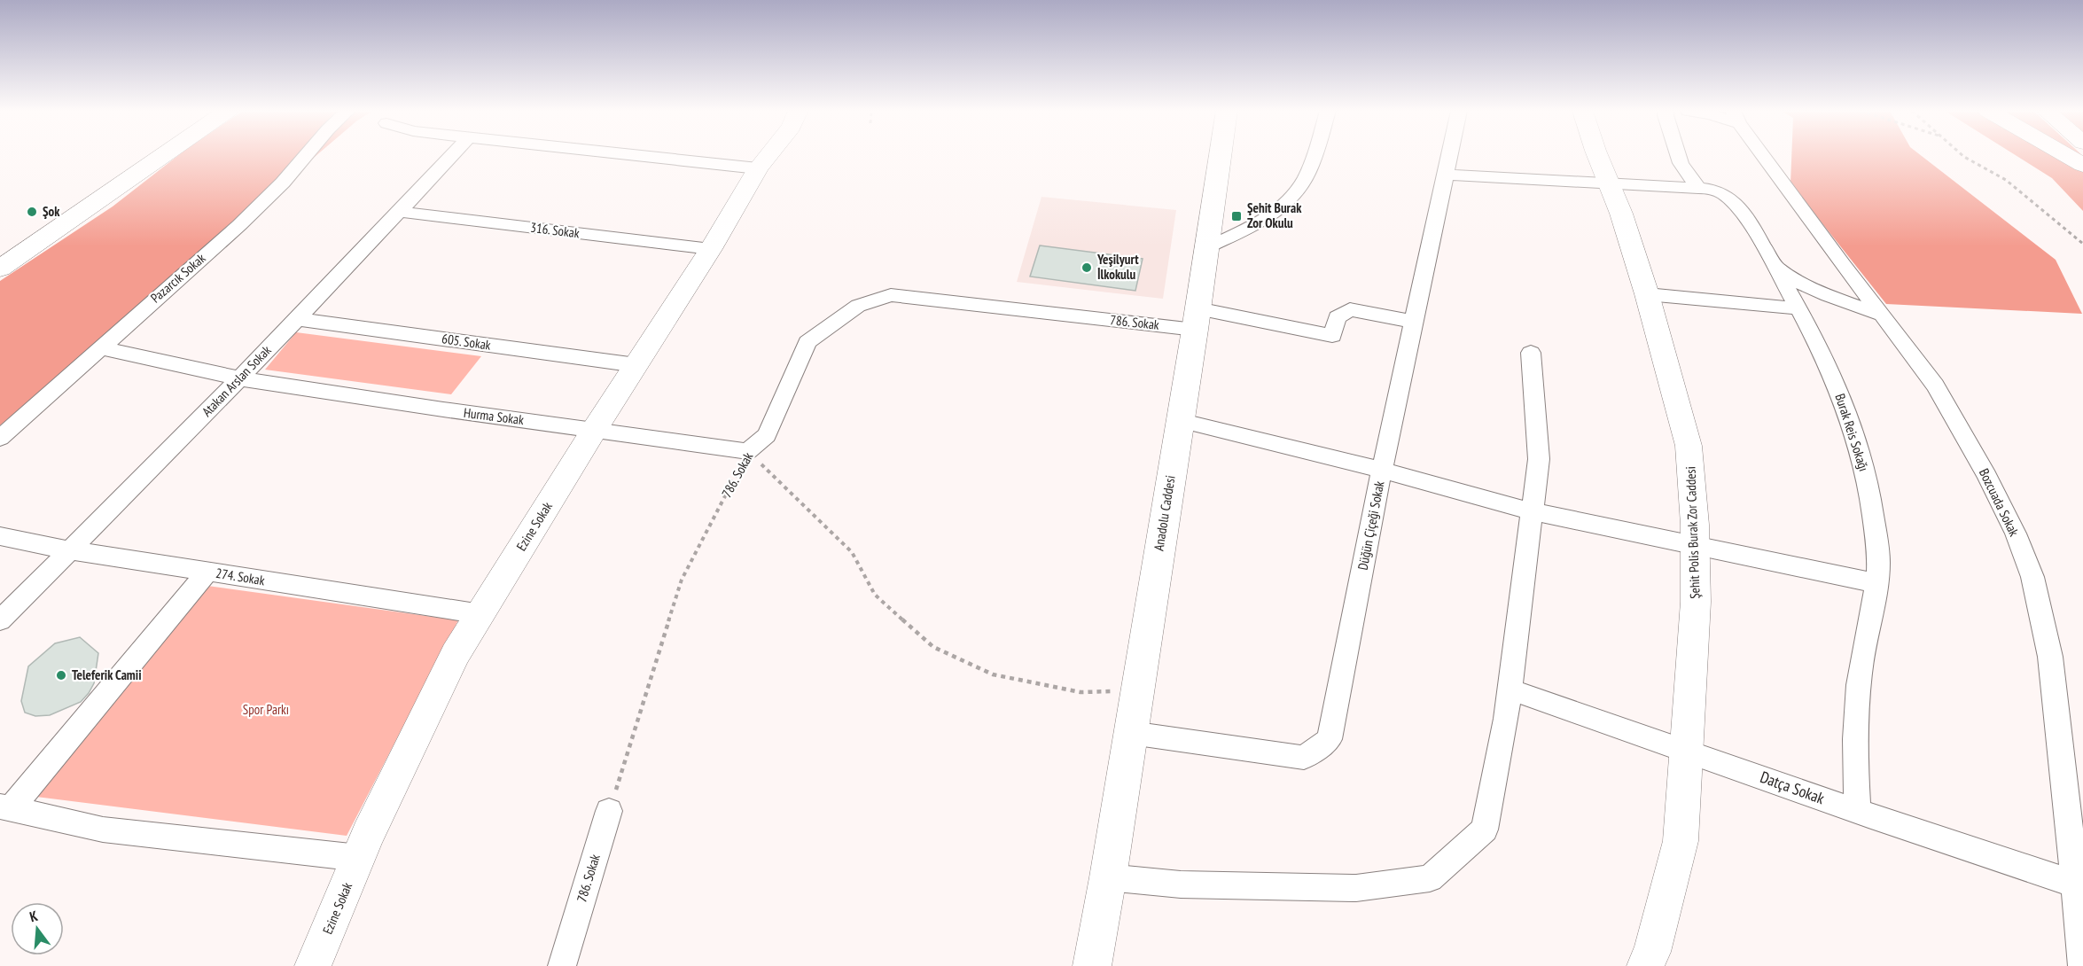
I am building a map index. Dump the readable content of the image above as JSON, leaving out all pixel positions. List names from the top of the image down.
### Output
{
  "streets": {
    "main road": ["Anadolu Caddesi"],
    "street": [
      "316. Sokak",
      "Pazarcık Sokak",
      "786. Sokak",
      "605. Sokak",
      "Atakan Arslan Sokak",
      "Hurma Sokak",
      "Burak Reis Sokağı",
      "Bozcuada Sokak",
      "Düğün Çiçeği Sokak",
      "Ezine Sokak",
      "Şehit Polis Burak Zor Caddesi",
      "274. Sokak",
      "Datça Sokak"
    ]
  },
  "crossings": [
    ["316. Sokak", "Atakan Arslan Sokak"],
    ["316. Sokak", "Ezine Sokak"],
    ["Pazarcık Sokak", "Hurma Sokak"],
    ["786. Sokak", "Hurma Sokak"],
    ["786. Sokak", "Anadolu Caddesi"],
    ["786. Sokak", "Düğün Çiçeği Sokak"],
    ["605. Sokak", "Atakan Arslan Sokak"],
    ["605. Sokak", "Ezine Sokak"],
    ["Atakan Arslan Sokak", "Hurma Sokak"],
    ["Atakan Arslan Sokak", "274. Sokak"],
    ["Hurma Sokak", "Ezine Sokak"],
    ["Burak Reis Sokağı", "Düğün Çiçeği Sokak"],
    ["Burak Reis Sokağı", "Şehit Polis Burak Zor Caddesi"],
    ["Burak Reis Sokağı", "Datça Sokak"],
    ["Bozcuada Sokak", "Datça Sokak"],
    ["Anadolu Caddesi", "Düğün Çiçeği Sokak"],
    ["Ezine Sokak", "274. Sokak"],
    ["Şehit Polis Burak Zor Caddesi", "Datça Sokak"]
  ],
  "parks": ["Spor Parkı"],
  "places": {
    "other": ["Şok", "Yeşilyurt İlkokulu", "Teleferik Camii"],
    "transit": ["Şehit Burak Zor Okulu"]
  },
  "north": "top"
}
